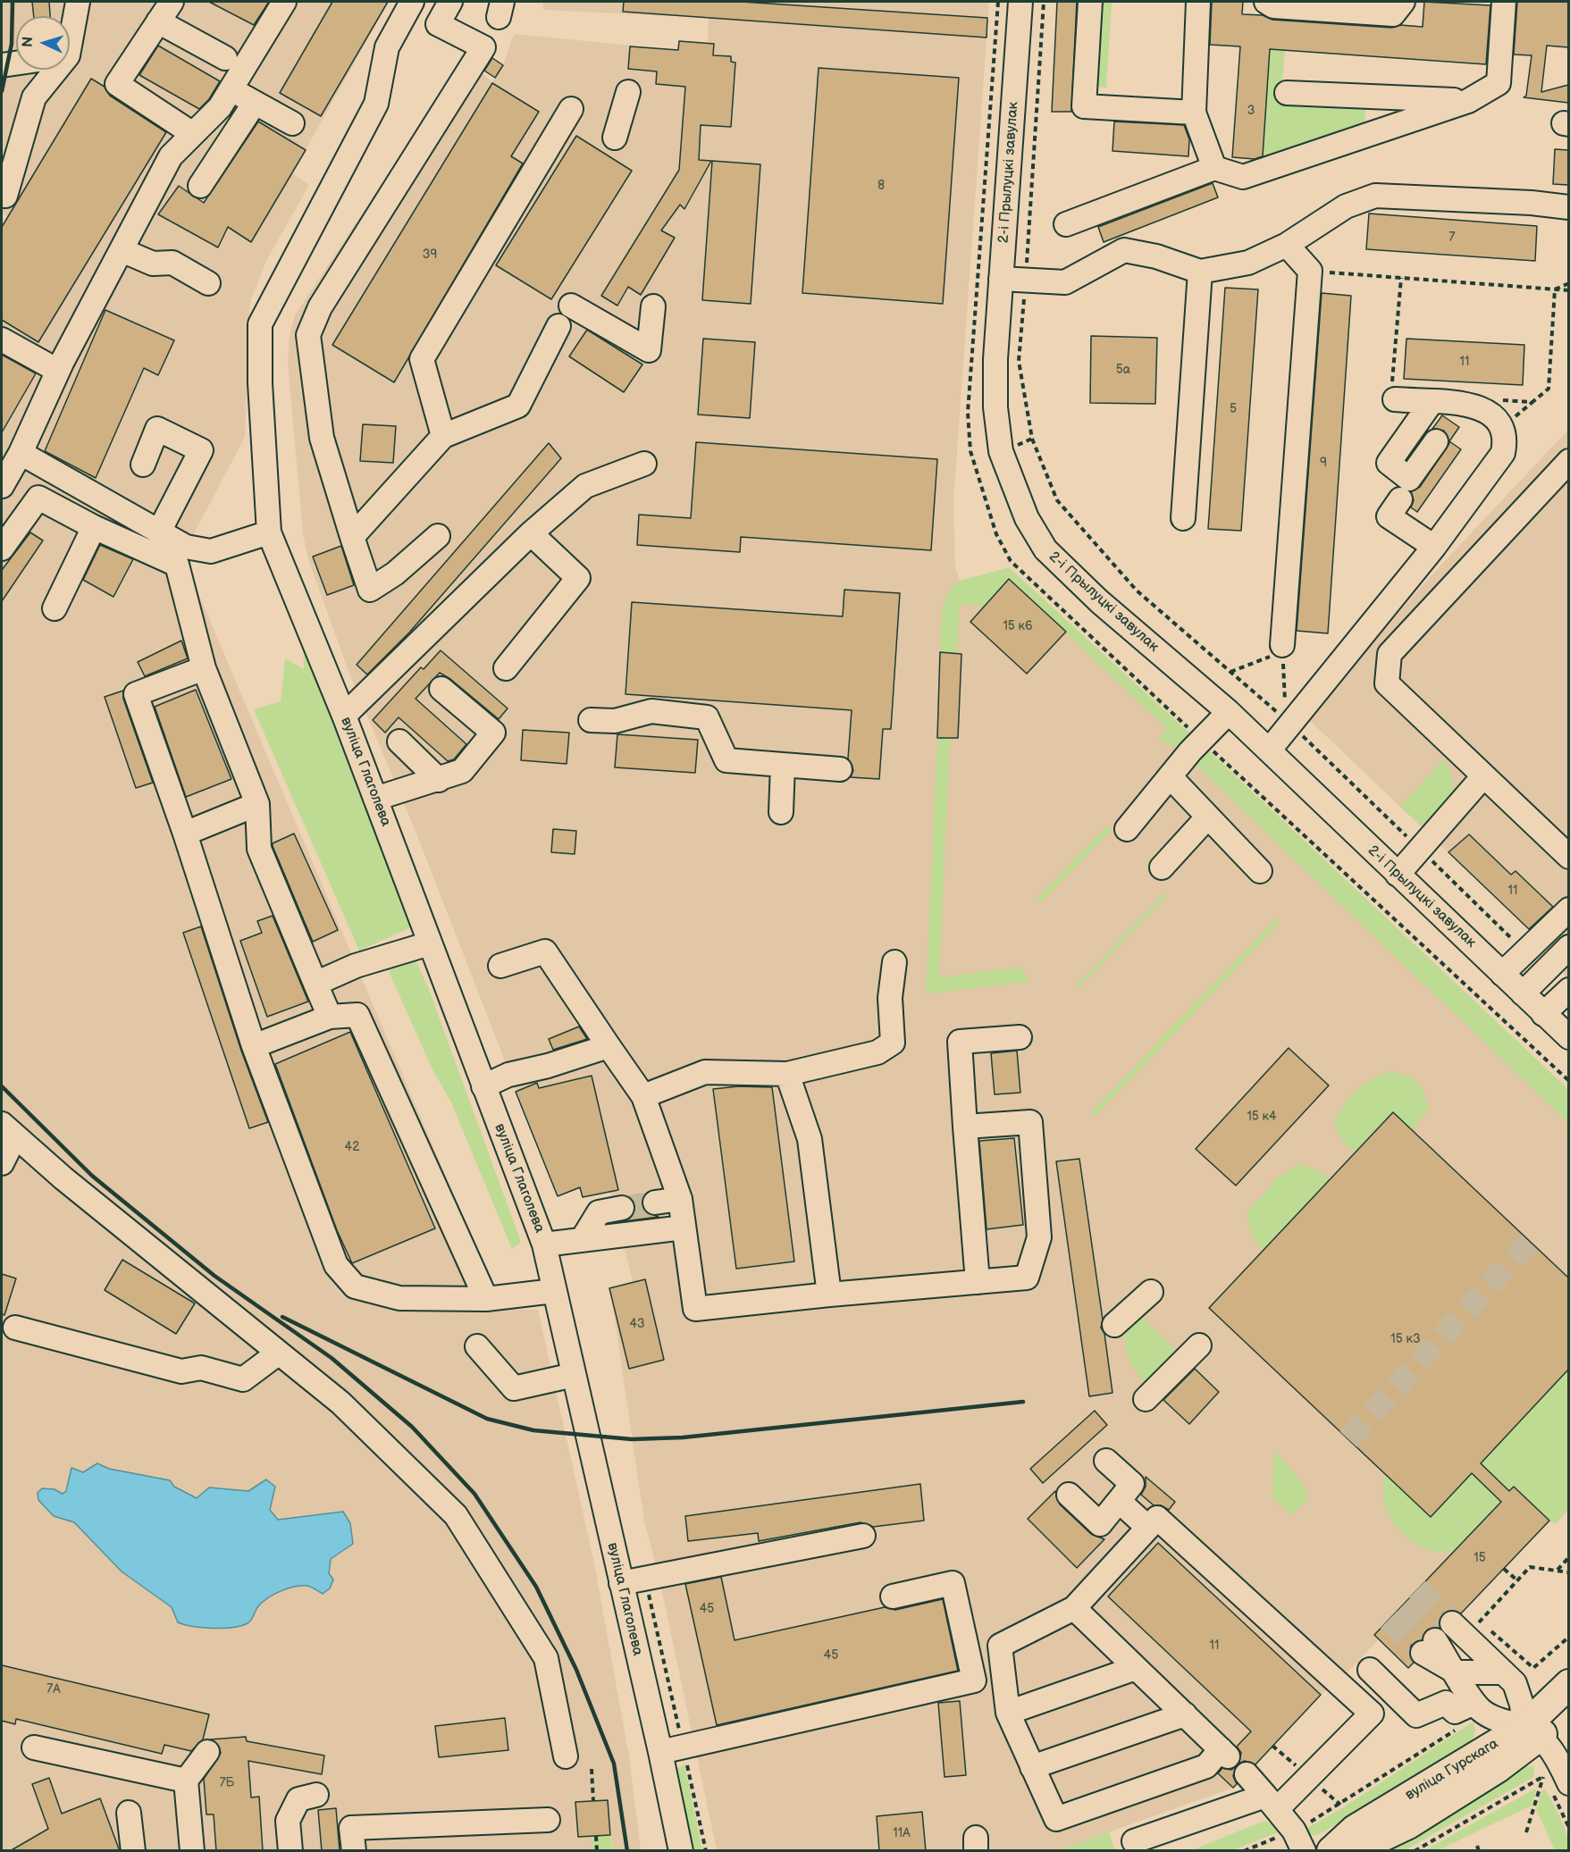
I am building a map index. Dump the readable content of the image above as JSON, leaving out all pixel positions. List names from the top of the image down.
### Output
{
  "streets": {
    "main road": ["вуліца Гурскага"],
    "street": ["2-і Прылуцкі завулак", "вуліца Глаголева"]
  },
  "house_numbers": [
    "3",
    "8",
    "7",
    "39",
    "11",
    "5а",
    "5",
    "9",
    "15 к6",
    "11",
    "15 к4",
    "42",
    "43",
    "15 к3",
    "15",
    "45",
    "11",
    "45",
    "7А",
    "7Б",
    "11А"
  ],
  "north": "left"
}
